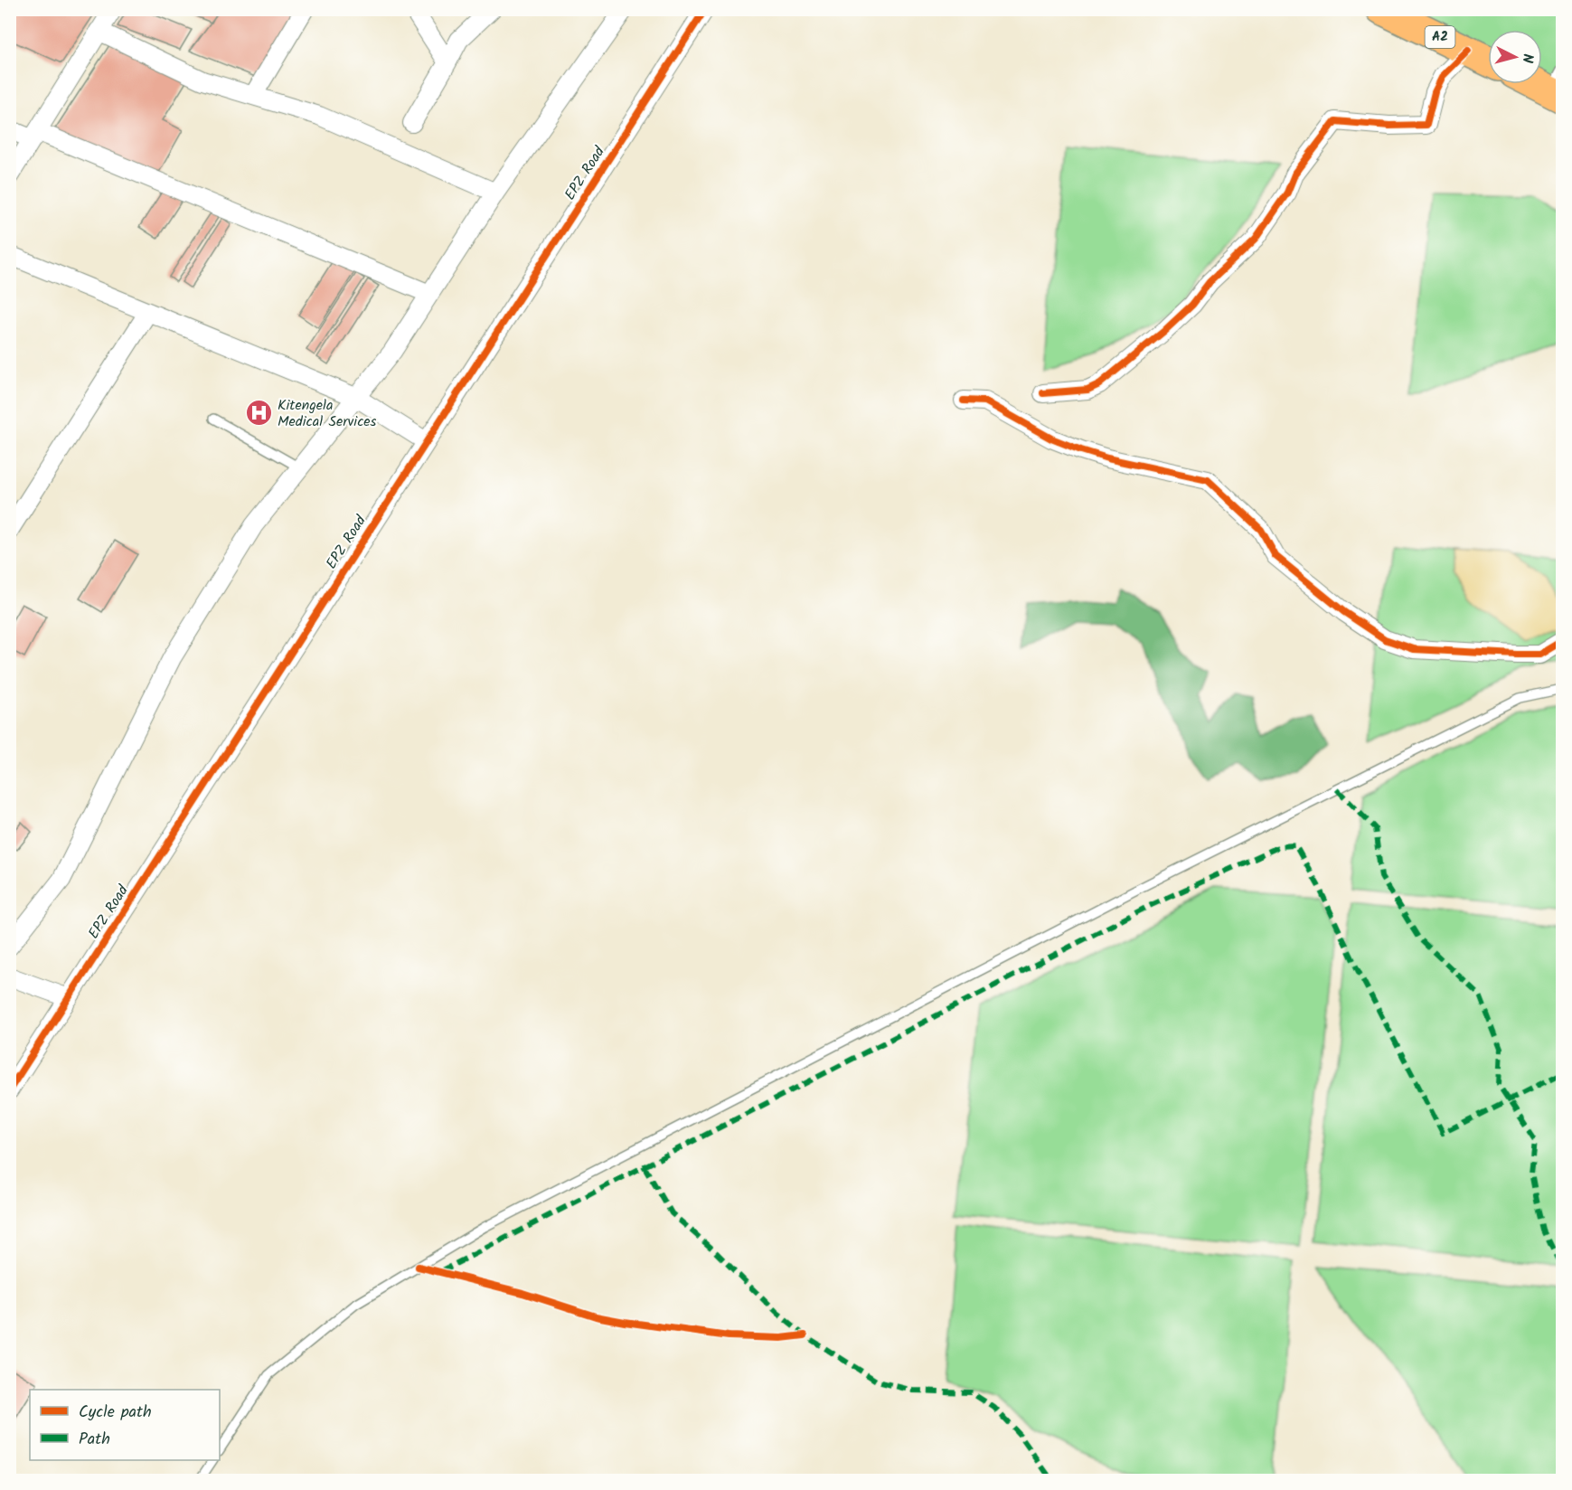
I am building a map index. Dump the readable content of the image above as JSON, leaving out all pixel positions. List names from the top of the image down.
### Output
{
  "streets": {
    "highway": ["A2"],
    "street": ["EPZ Road"]
  },
  "places": {
    "hospital": ["Kitengela Medical Services"]
  },
  "legend": ["Cycle path", "Path"],
  "north": "right"
}
